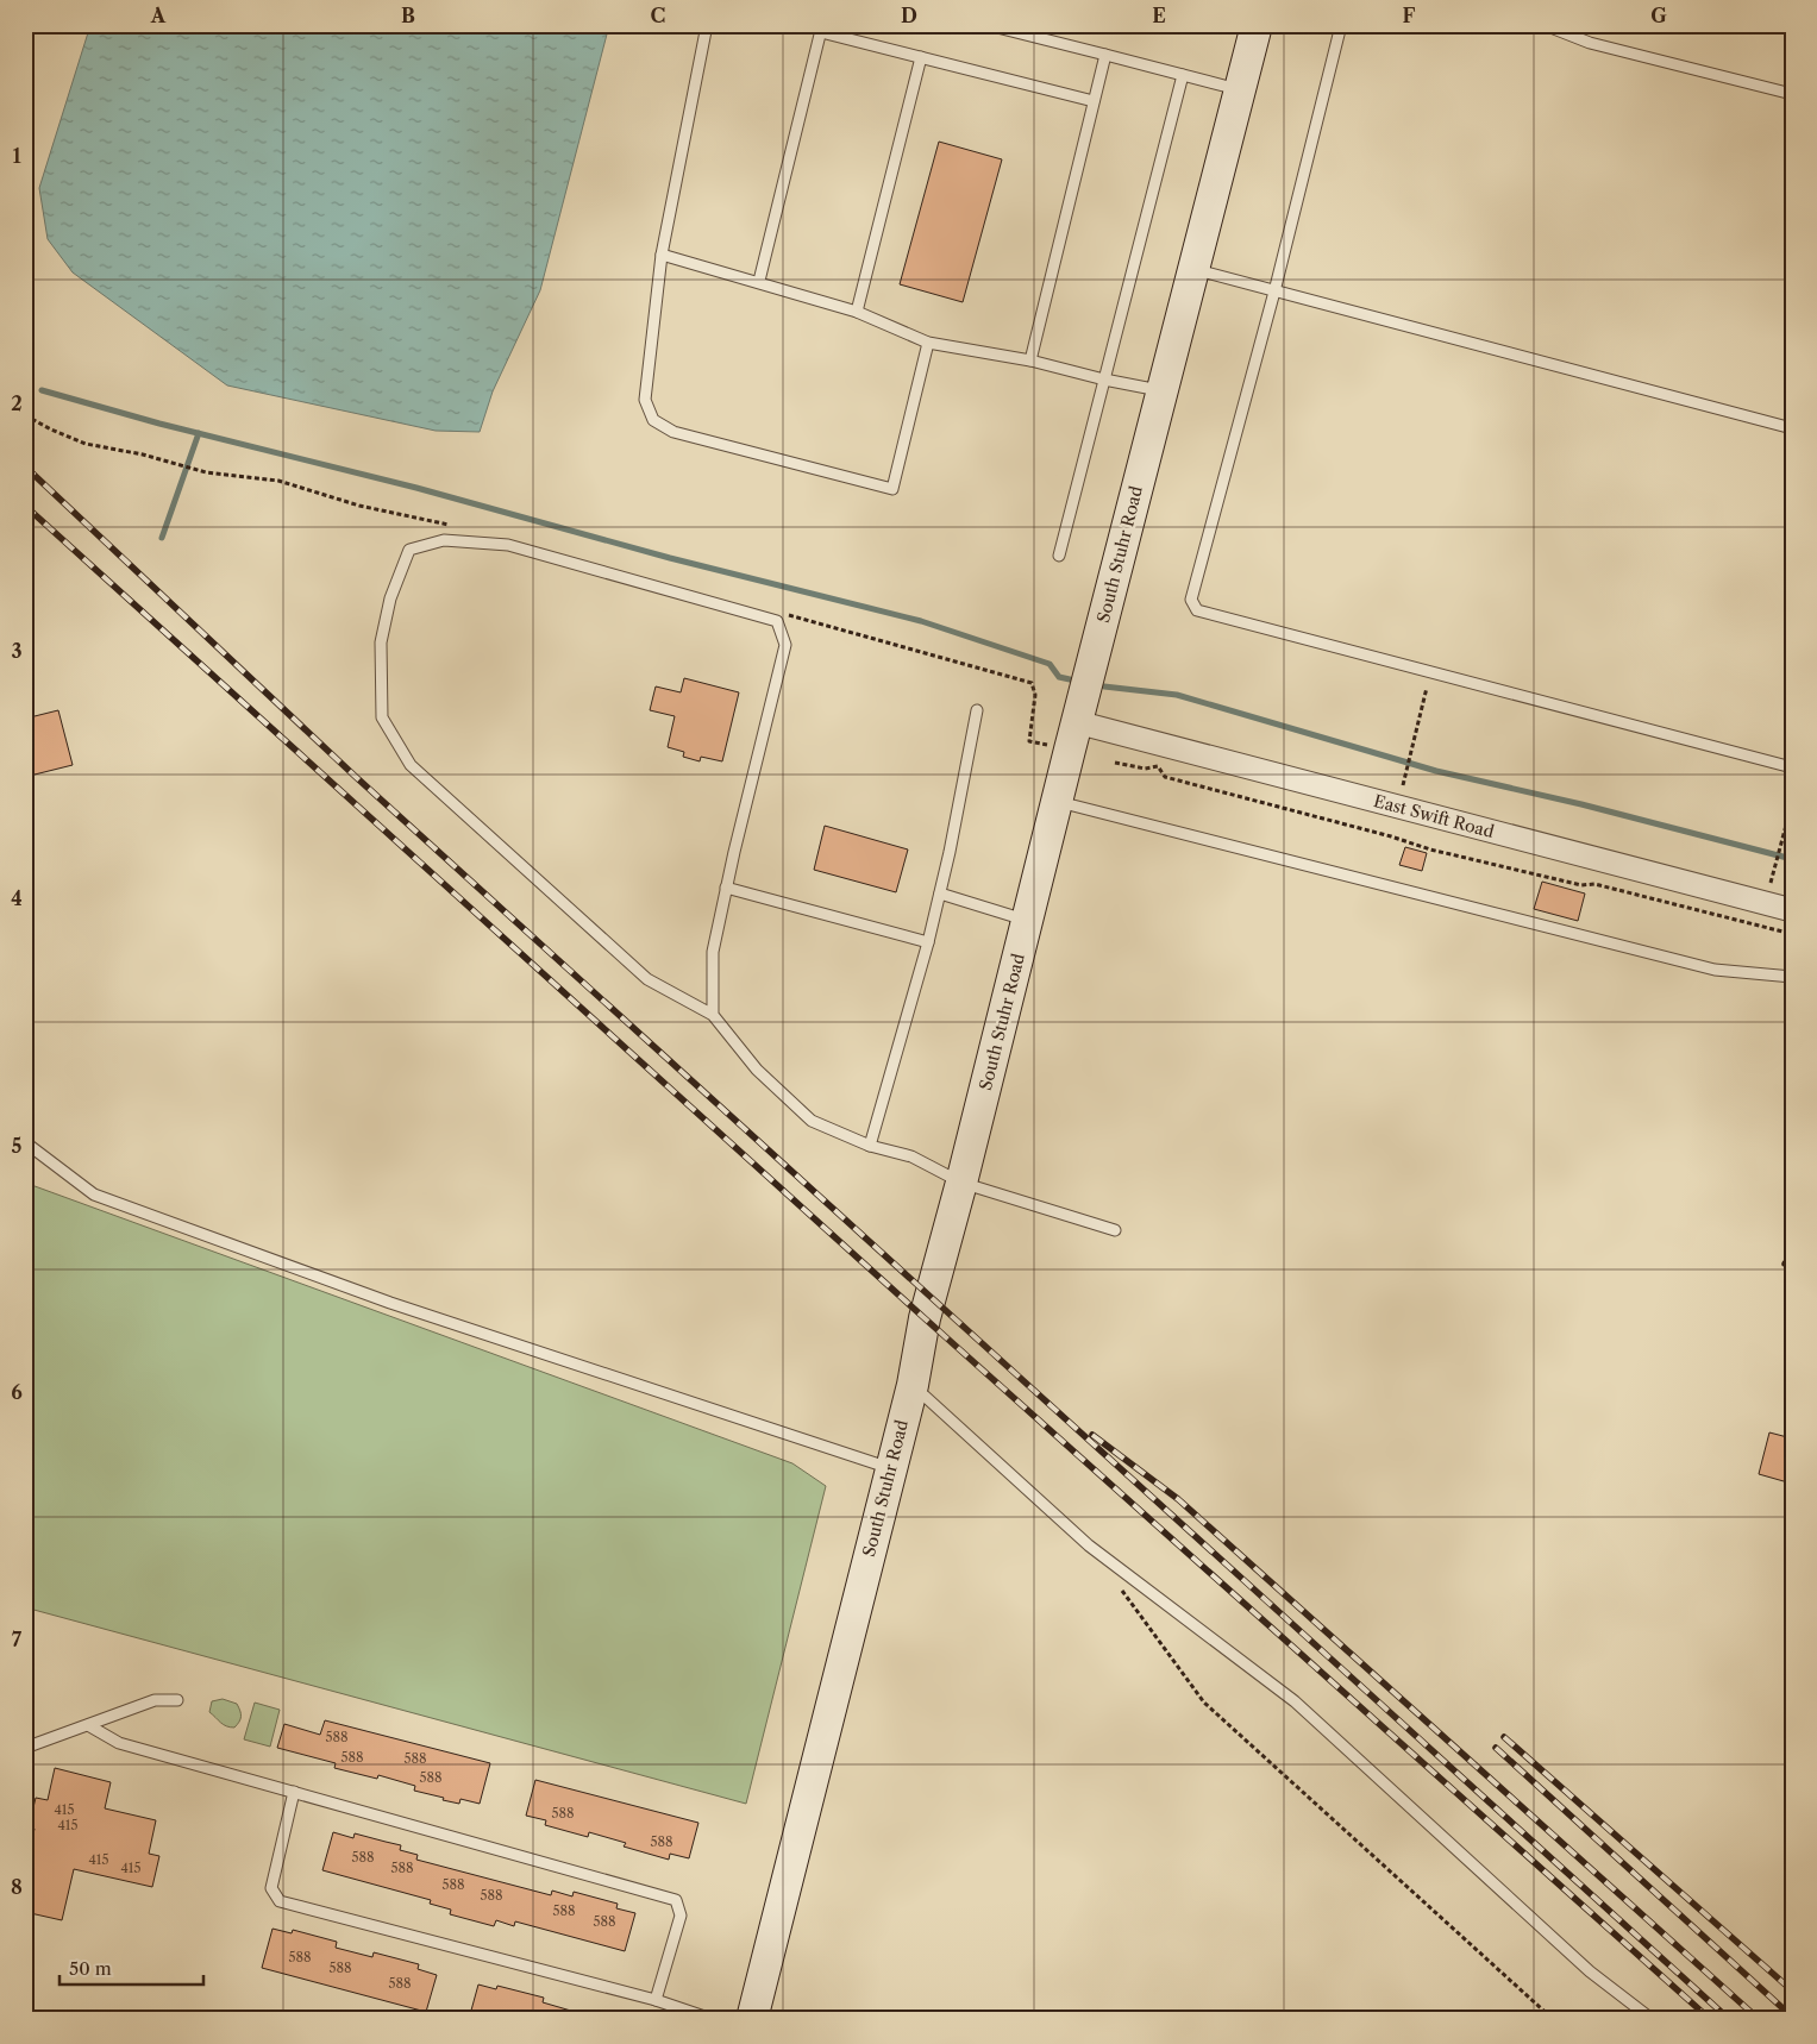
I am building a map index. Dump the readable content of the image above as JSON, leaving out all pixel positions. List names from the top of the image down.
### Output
{
  "streets": {
    "main road": ["South Stuhr Road"],
    "street": ["East Swift Road"]
  },
  "crossings": [
    ["South Stuhr Road", "East Swift Road"]
  ],
  "house_numbers": [
    "588",
    "588",
    "588",
    "588",
    "415",
    "588",
    "415",
    "588",
    "588",
    "415",
    "415",
    "588",
    "588",
    "588",
    "588",
    "588",
    "588",
    "588",
    "588"
  ],
  "scale_bar": "50 m",
  "grid": {
    "columns": [
      "A",
      "B",
      "C",
      "D",
      "E",
      "F",
      "G"
    ],
    "rows": [
      "1",
      "2",
      "3",
      "4",
      "5",
      "6",
      "7",
      "8"
    ]
  }
}
